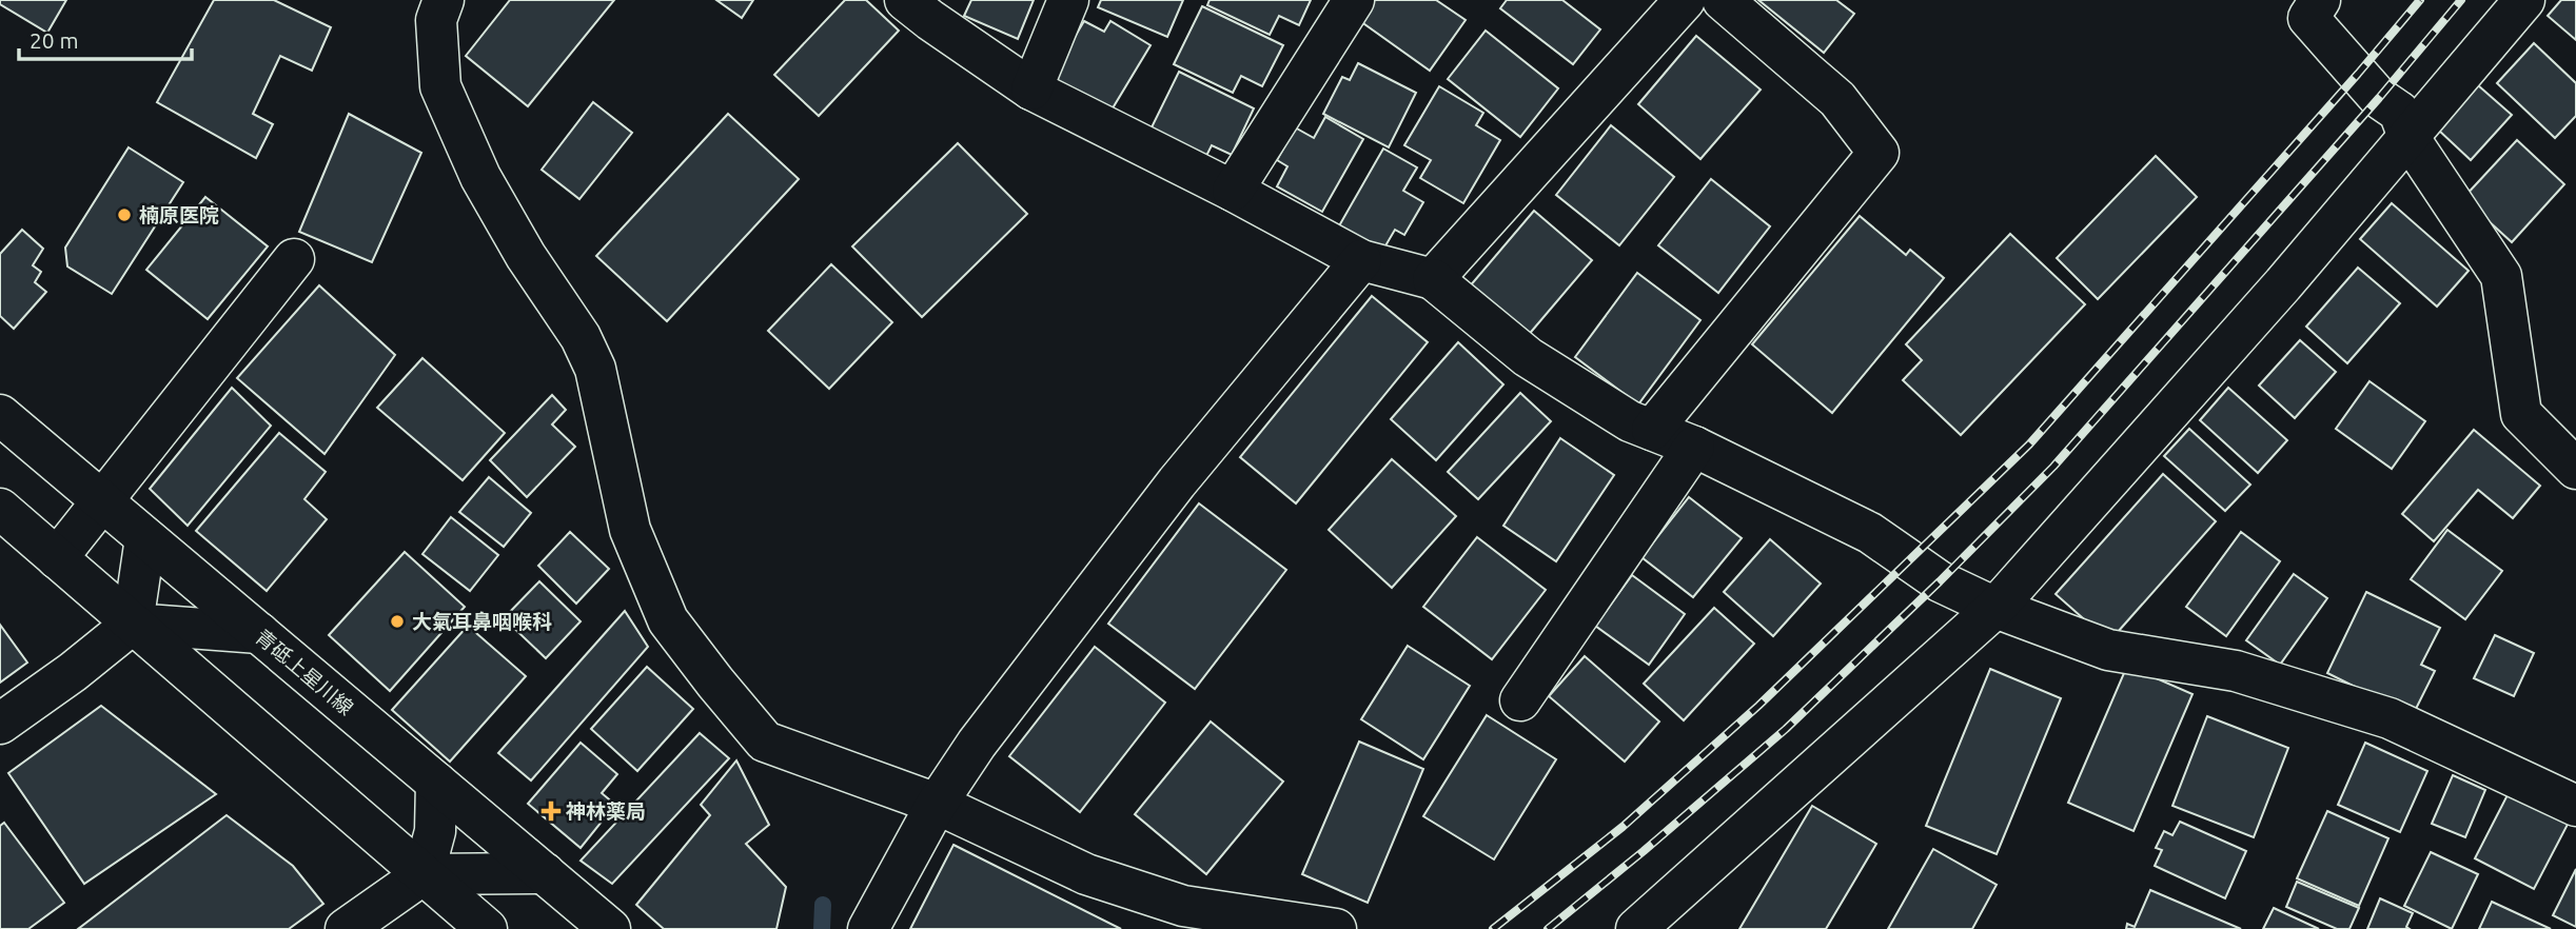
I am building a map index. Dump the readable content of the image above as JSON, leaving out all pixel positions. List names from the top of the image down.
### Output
{
  "streets": {
    "street": ["青砥上星川線"]
  },
  "places": {
    "other": ["楠原医院", "大氣耳鼻咽喉科"],
    "health": ["神林薬局"]
  },
  "scale_bar": "20 m"
}
